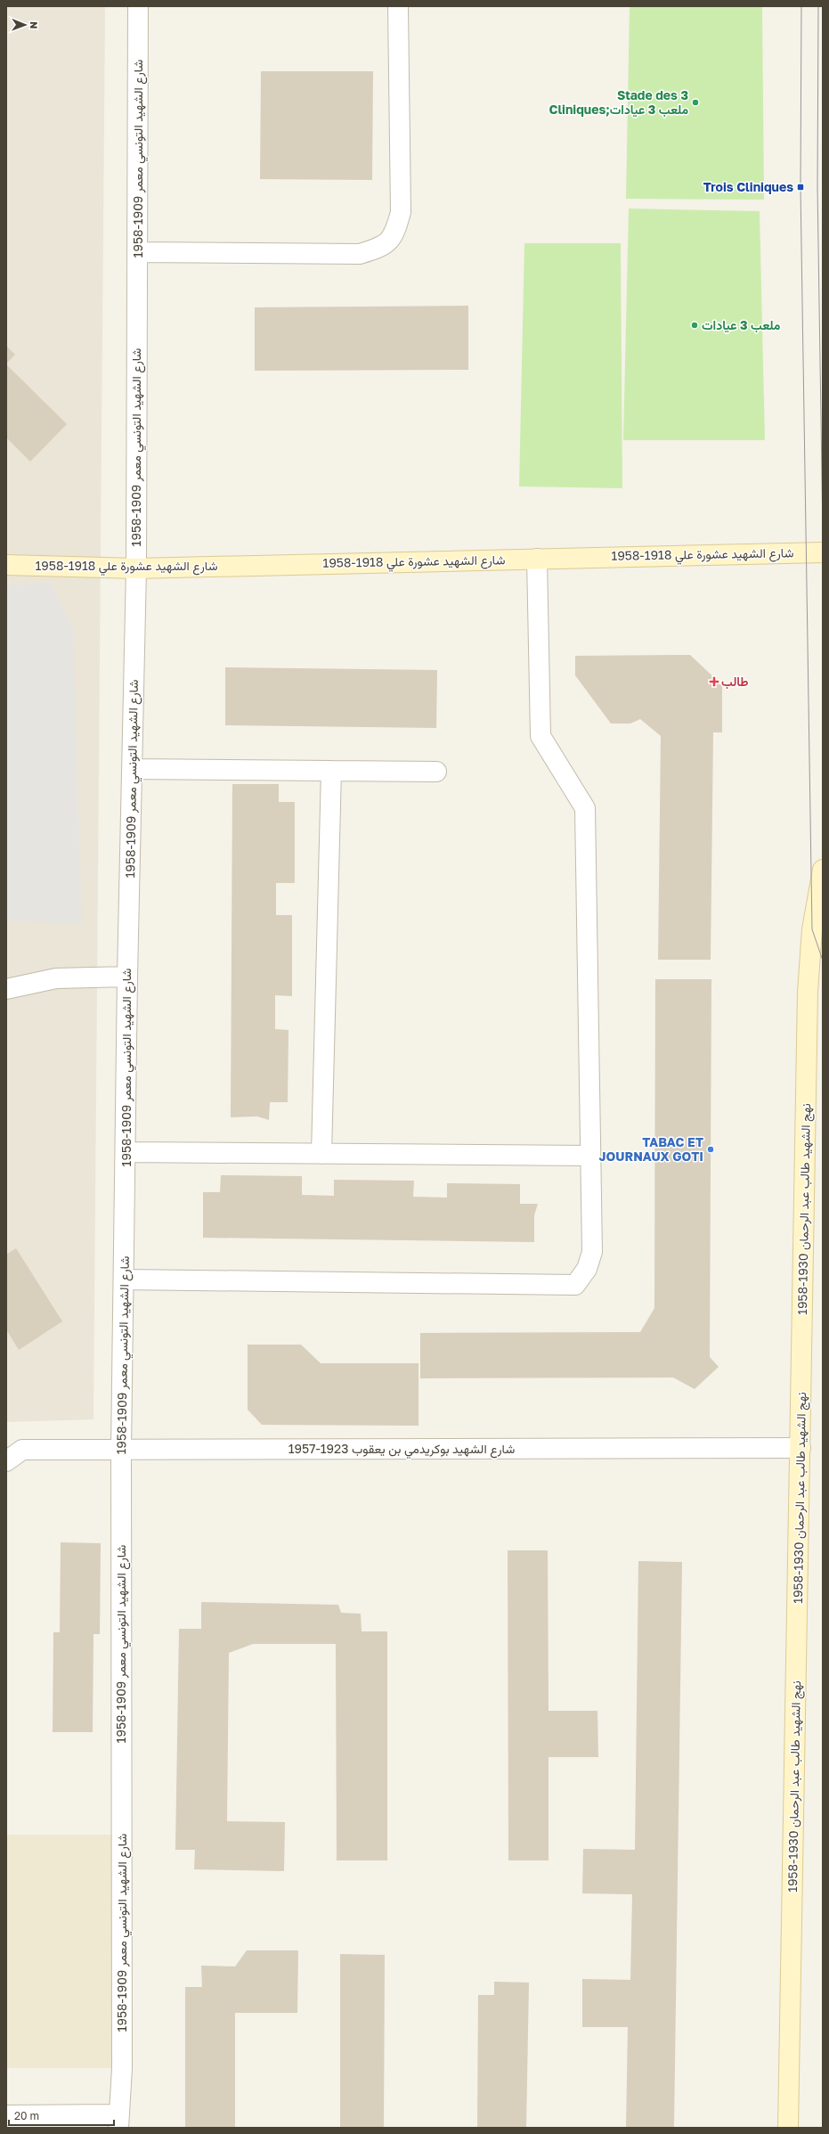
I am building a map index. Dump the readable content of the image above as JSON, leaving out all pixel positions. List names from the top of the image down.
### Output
{
  "streets": {
    "main road": ["شارع الشهيد عشورة علي 1918-1958", "نهج الشهيد طالب عبد الرحمان 1930-1958"],
    "street": ["شارع الشهيد التونسي معمر 1909-1958", "شارع الشهيد بوكريدمي بن يعقوب 1923-1957"]
  },
  "crossings": [
    ["شارع الشهيد التونسي معمر 1909-1958", "شارع الشهيد عشورة علي 1918-1958"],
    ["شارع الشهيد التونسي معمر 1909-1958", "شارع الشهيد بوكريدمي بن يعقوب 1923-1957"],
    ["نهج الشهيد طالب عبد الرحمان 1930-1958", "شارع الشهيد بوكريدمي بن يعقوب 1923-1957"]
  ],
  "places": {
    "other": ["Stade des 3 Cliniques;ملعب 3 عيادات", "ملعب 3 عيادات", "TABAC ET JOURNAUX GOTI"],
    "transit": ["Trois Cliniques"],
    "health": ["طالب"]
  },
  "scale_bar": "20 m",
  "north": "right"
}
